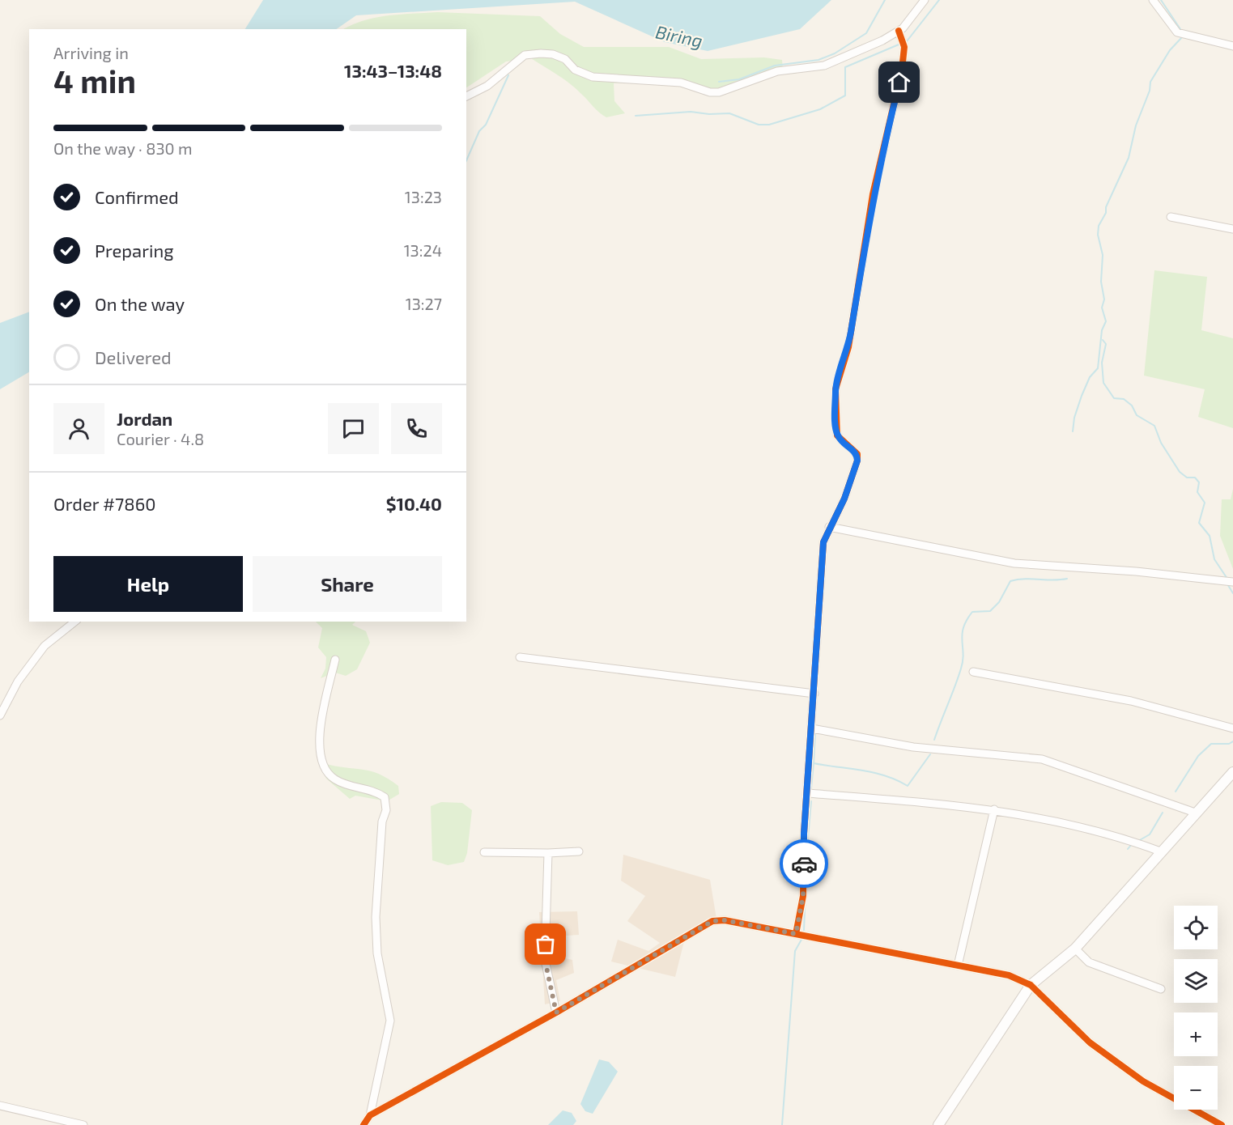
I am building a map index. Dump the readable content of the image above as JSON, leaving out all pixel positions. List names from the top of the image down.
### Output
{
  "water": ["Biring"],
  "page": {
    "heading": ["4 min", "Arriving in", "13:43–13:48"],
    "panel": [
      "Jordan",
      "Courier · 4.8",
      "Order #7860",
      "$10.40"
    ],
    "bar": "On the way · 830 m",
    "list": [
      ["Confirmed", "13:23"],
      ["Preparing", "13:24"],
      ["On the way", "13:27"],
      "Delivered"
    ],
    "buttons": ["Help", "Share"],
    "map_buttons": ["+", "−"]
  }
}
